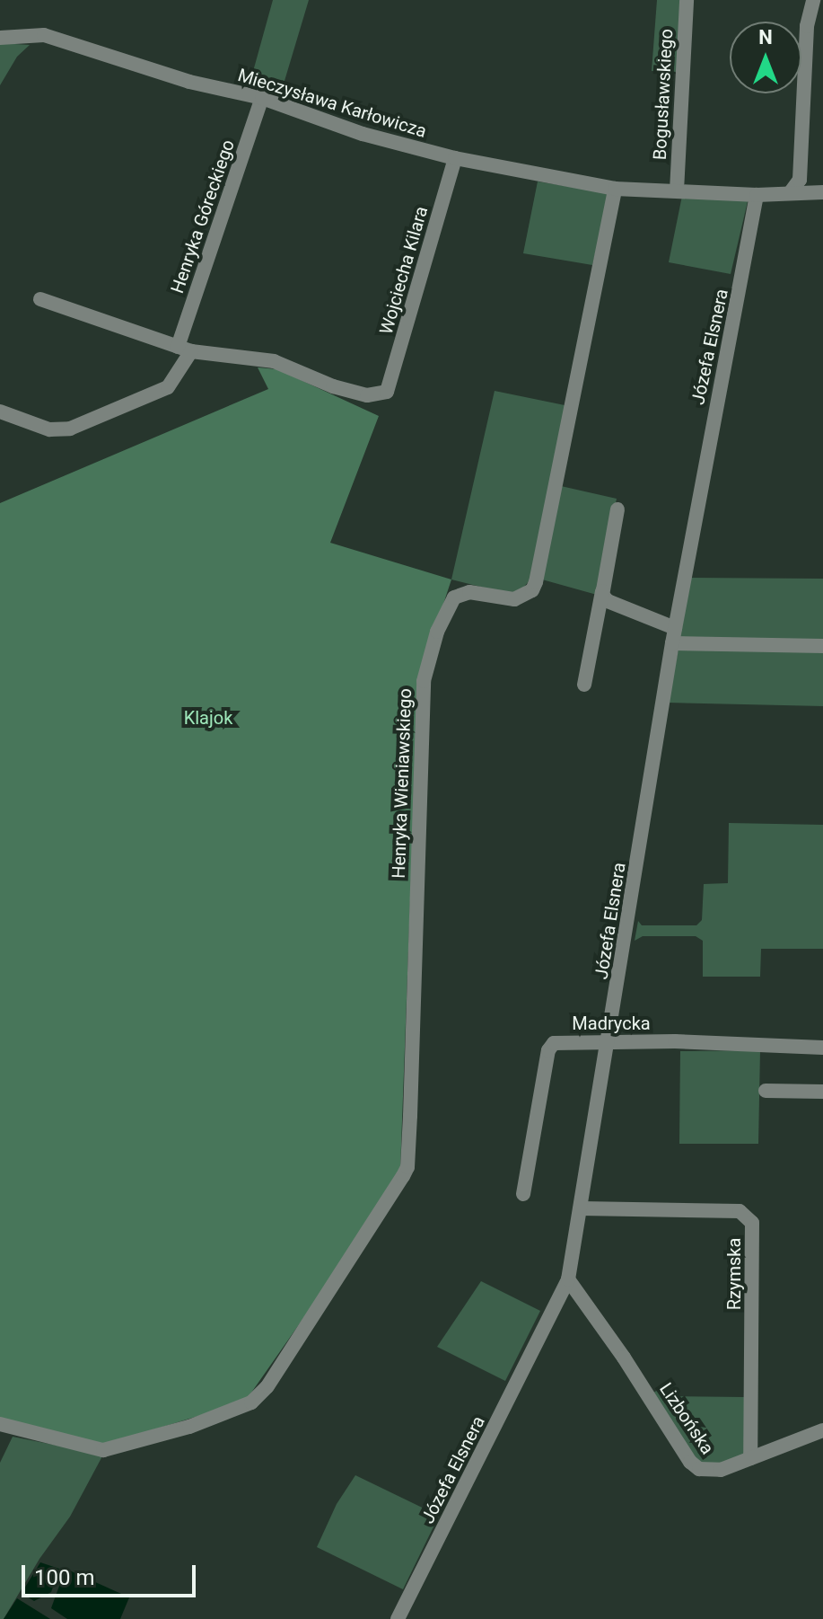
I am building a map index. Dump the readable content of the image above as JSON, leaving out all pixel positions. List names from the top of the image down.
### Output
{
  "streets": {
    "street": [
      "Bogusławskiego",
      "Mieczysława Karłowicza",
      "Henryka Góreckiego",
      "Wojciecha Kilara",
      "Józefa Elsnera",
      "Henryka Wieniawskiego",
      "Madrycka",
      "Rzymska",
      "Lizbońska"
    ]
  },
  "crossings": [
    ["Mieczysława Karłowicza", "Henryka Góreckiego"],
    ["Mieczysława Karłowicza", "Wojciecha Kilara"],
    ["Mieczysława Karłowicza", "Henryka Wieniawskiego"],
    ["Henryka Góreckiego", "Wojciecha Kilara"],
    ["Józefa Elsnera", "Madrycka"],
    ["Józefa Elsnera", "Rzymska"],
    ["Józefa Elsnera", "Lizbońska"],
    ["Rzymska", "Lizbońska"]
  ],
  "parks": ["Klajok"],
  "scale_bar": "100 m",
  "north": "top"
}
